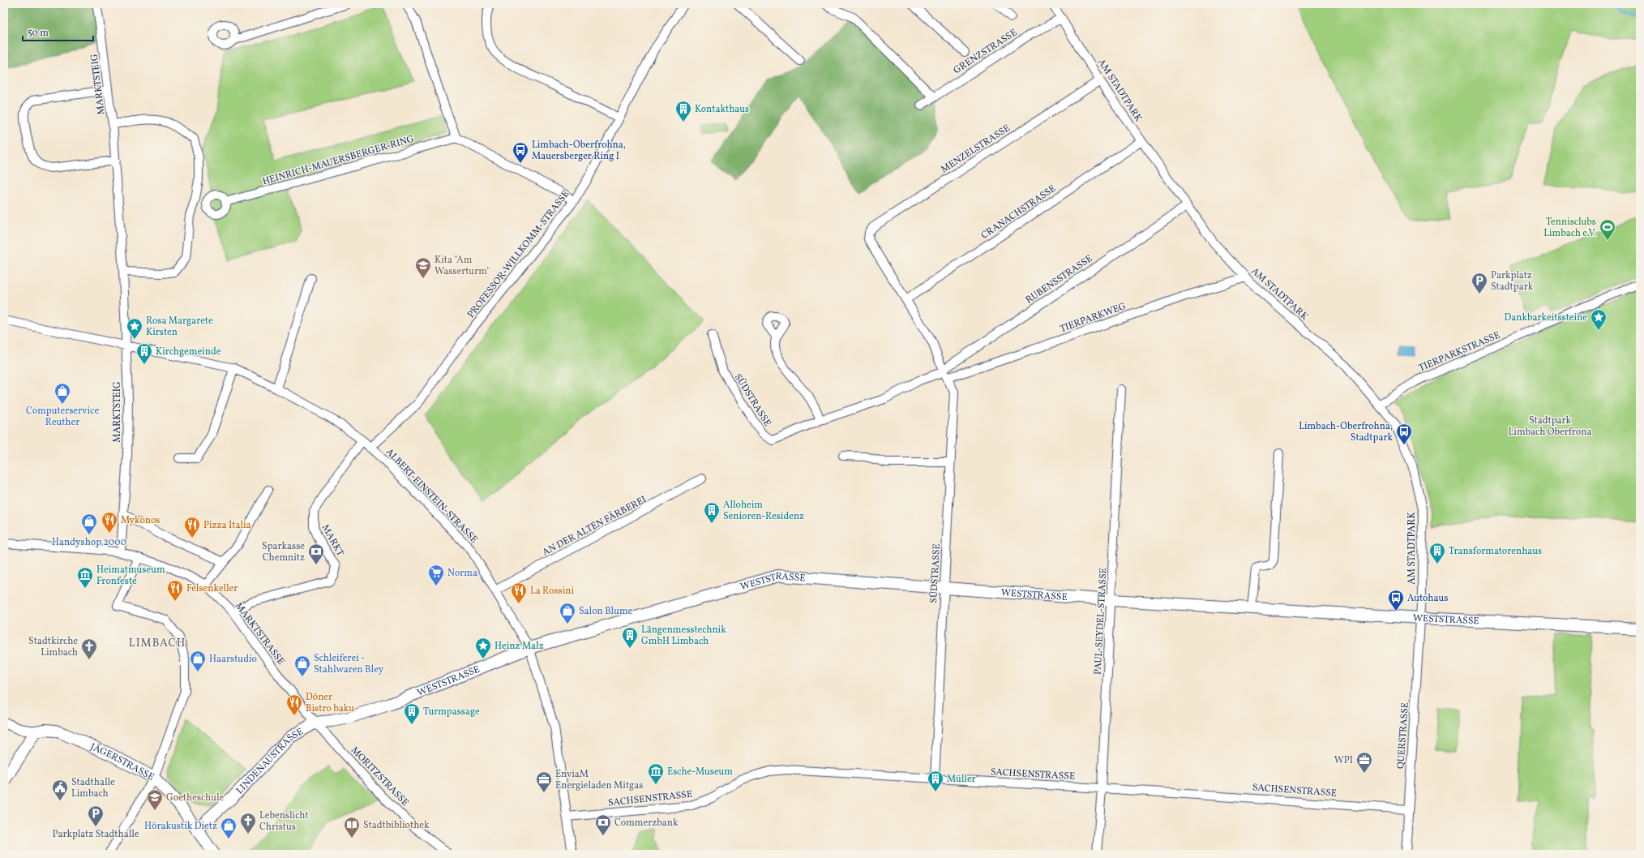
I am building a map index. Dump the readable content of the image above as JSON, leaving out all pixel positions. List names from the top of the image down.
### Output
{
  "streets": {
    "main road": ["WESTSTRASSE", "LINDENAUSTRASSE", "JÄGERSTRASSE"],
    "street": [
      "GRENZSTRASSE",
      "MARKTSTEIG",
      "AM STADTPARK",
      "MENZELSTRASSE",
      "HEINRICH-MAUERSBERGER-RING",
      "CRANACHSTRASSE",
      "PROFESSOR-WILLKOMM-STRASSE",
      "RUBENSSTRASSE",
      "TIERPARKWEG",
      "TIERPARKSTRASSE",
      "SÜDSTRASSE",
      "ALBERT-EINSTEIN-STRASSE",
      "AN DER ALTEN FÄRBEREI",
      "MARKT",
      "PAUL-SEYDEL-STRASSE",
      "MARKTSTRASSE",
      "QUERSTRASSE",
      "SACHSENSTRASSE",
      "MORITZSTRASSE"
    ]
  },
  "crossings": [
    ["GRENZSTRASSE", "AM STADTPARK"],
    ["MARKTSTEIG", "ALBERT-EINSTEIN-STRASSE"],
    ["MARKTSTEIG", "MARKTSTRASSE"],
    ["AM STADTPARK", "MENZELSTRASSE"],
    ["AM STADTPARK", "CRANACHSTRASSE"],
    ["AM STADTPARK", "RUBENSSTRASSE"],
    ["AM STADTPARK", "TIERPARKWEG"],
    ["AM STADTPARK", "TIERPARKSTRASSE"],
    ["AM STADTPARK", "WESTSTRASSE"],
    ["AM STADTPARK", "QUERSTRASSE"],
    ["MENZELSTRASSE", "SÜDSTRASSE"],
    ["CRANACHSTRASSE", "SÜDSTRASSE"],
    ["PROFESSOR-WILLKOMM-STRASSE", "ALBERT-EINSTEIN-STRASSE"],
    ["RUBENSSTRASSE", "TIERPARKWEG"],
    ["RUBENSSTRASSE", "SÜDSTRASSE"],
    ["TIERPARKWEG", "SÜDSTRASSE"],
    ["SÜDSTRASSE", "WESTSTRASSE"],
    ["SÜDSTRASSE", "SACHSENSTRASSE"],
    ["ALBERT-EINSTEIN-STRASSE", "AN DER ALTEN FÄRBEREI"],
    ["ALBERT-EINSTEIN-STRASSE", "MARKT"],
    ["ALBERT-EINSTEIN-STRASSE", "WESTSTRASSE"],
    ["ALBERT-EINSTEIN-STRASSE", "SACHSENSTRASSE"],
    ["MARKT", "MARKTSTRASSE"],
    ["WESTSTRASSE", "PAUL-SEYDEL-STRASSE"],
    ["WESTSTRASSE", "MARKTSTRASSE"],
    ["WESTSTRASSE", "QUERSTRASSE"],
    ["WESTSTRASSE", "LINDENAUSTRASSE"],
    ["WESTSTRASSE", "MORITZSTRASSE"],
    ["PAUL-SEYDEL-STRASSE", "SACHSENSTRASSE"],
    ["MARKTSTRASSE", "LINDENAUSTRASSE"],
    ["MARKTSTRASSE", "MORITZSTRASSE"],
    ["QUERSTRASSE", "SACHSENSTRASSE"],
    ["LINDENAUSTRASSE", "JÄGERSTRASSE"],
    ["LINDENAUSTRASSE", "MORITZSTRASSE"]
  ],
  "districts": ["LIMBACH"],
  "parks": ["Stadtpark Limbach Oberfrona"],
  "places": {
    "building": [
      "Kontakthaus",
      "Kirchgemeinde",
      "Alloheim Senioren-Residenz",
      "Transformatorenhaus",
      "Längenmesstechnik GmbH Limbach",
      "Turmpassage",
      "Müller"
    ],
    "bus stop": ["Limbach-Oberfrohna, Mauersberger Ring I", "Limbach-Oberfrohna, Stadtpark", "Autohaus"],
    "sports": ["Tennisclubs Limbach e.V."],
    "school or university": ["Kita \"Am Wasserturm\"", "Goetheschule"],
    "parking": ["Parkplatz Stadtpark", "Parkplatz Stadthalle"],
    "place": ["Dankbarkeitssteine", "Rosa Margarete Kirsten", "Heinz Malz"],
    "shop": [
      "Computerservice Reuther",
      "Handyshop 2000",
      "Salon Blume",
      "Haarstudio",
      "Schleiferei - Stahlwaren Bley",
      "Hörakustik Dietz"
    ],
    "restaurant": [
      "Mykonos",
      "Pizza Italia",
      "Felsenkeller",
      "La Rossini",
      "Döner Bistro baku"
    ],
    "bank": ["Sparkasse Chemnitz", "Commerzbank"],
    "supermarket": ["Norma"],
    "museum": ["Heimatmuseum Fronfeste", "Esche-Museum"],
    "church": ["Stadtkirche Limbach", "Lebenslicht Christus"],
    "office": ["WPI", "EnviaM Energieladen Mitgas"],
    "public building": ["Stadthalle Limbach"],
    "library": ["Stadtbibliothek"]
  },
  "scale_bar": "50 m"
}
